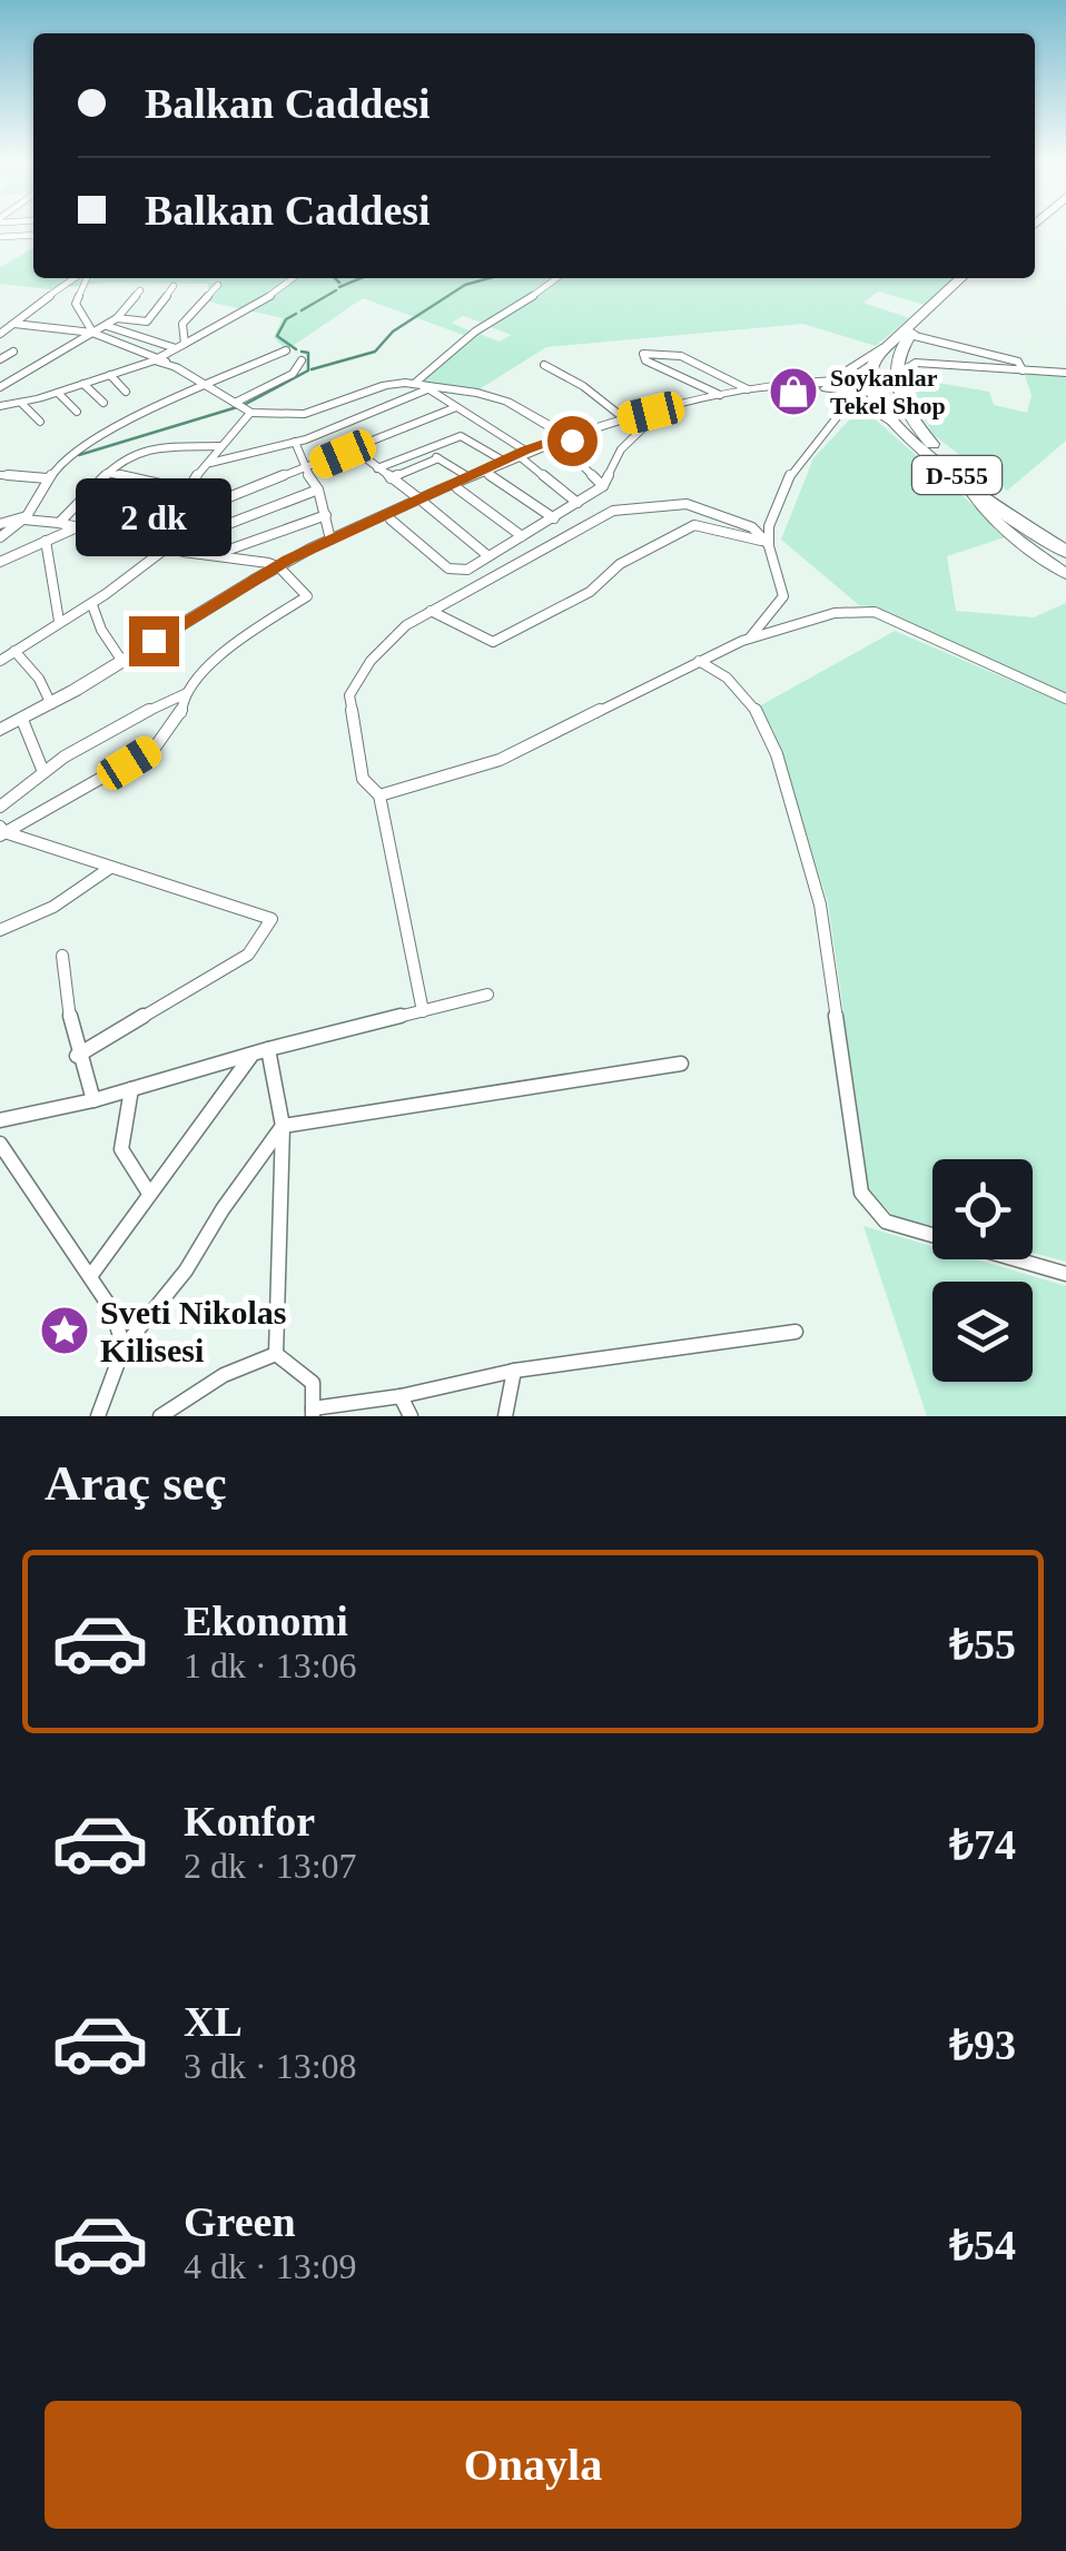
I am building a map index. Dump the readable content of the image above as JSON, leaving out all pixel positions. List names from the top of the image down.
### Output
{
  "streets": {
    "highway": ["D-555"]
  },
  "places": {
    "shop": ["Soykanlar Tekel Shop"],
    "place": ["Sveti Nikolas Kilisesi"]
  },
  "page": {
    "banner": ["Balkan Caddesi", "Balkan Caddesi"],
    "bubble": "2 dk",
    "heading": "Araç seç",
    "list": [
      {
        "name": "Ekonomi",
        "note": "1 dk · 13:06",
        "value": "₺55"
      },
      {
        "name": "Konfor",
        "note": "2 dk · 13:07",
        "value": "₺74"
      },
      {
        "name": "XL",
        "note": "3 dk · 13:08",
        "value": "₺93"
      },
      {
        "name": "Green",
        "note": "4 dk · 13:09",
        "value": "₺54"
      }
    ],
    "buttons": "Onayla"
  }
}
